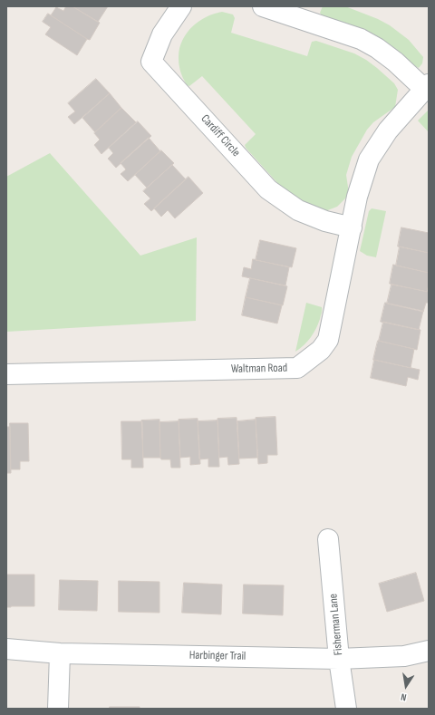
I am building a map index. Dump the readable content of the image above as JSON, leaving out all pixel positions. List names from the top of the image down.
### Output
{
  "streets": {
    "street": [
      "Cardiff Circle",
      "Waltman Road",
      "Fisherman Lane",
      "Harbinger Trail"
    ]
  },
  "crossings": [
    ["Cardiff Circle", "Waltman Road"],
    ["Fisherman Lane", "Harbinger Trail"]
  ],
  "north": "bottom"
}
